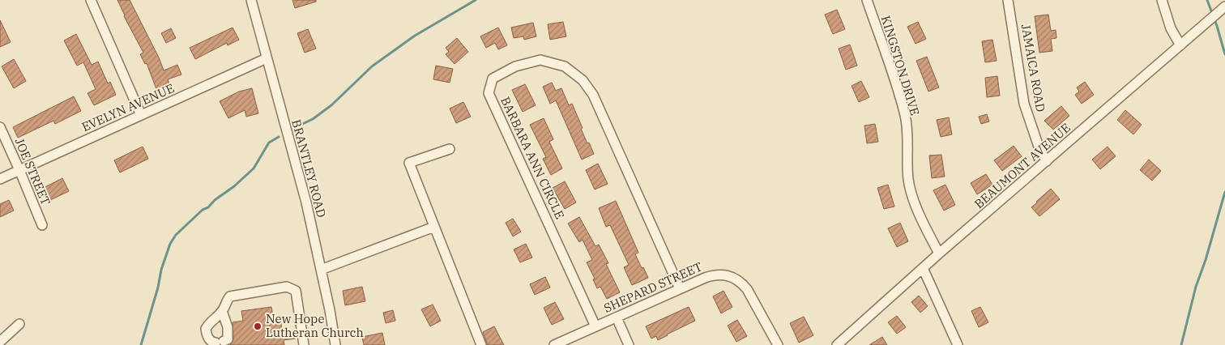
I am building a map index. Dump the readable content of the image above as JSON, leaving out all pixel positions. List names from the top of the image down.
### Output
{
  "streets": {
    "street": [
      "KINGSTON DRIVE",
      "JAMAICA ROAD",
      "EVELYN AVENUE",
      "BARBARA ANN CIRCLE",
      "BEAUMONT AVENUE",
      "BRANTLEY ROAD",
      "JOE STREET",
      "SHEPARD STREET"
    ]
  },
  "crossings": [
    ["KINGSTON DRIVE", "BEAUMONT AVENUE"],
    ["JAMAICA ROAD", "BEAUMONT AVENUE"],
    ["EVELYN AVENUE", "BRANTLEY ROAD"],
    ["EVELYN AVENUE", "JOE STREET"],
    ["BARBARA ANN CIRCLE", "SHEPARD STREET"]
  ],
  "places": ["New Hope Lutheran Church"]
}
